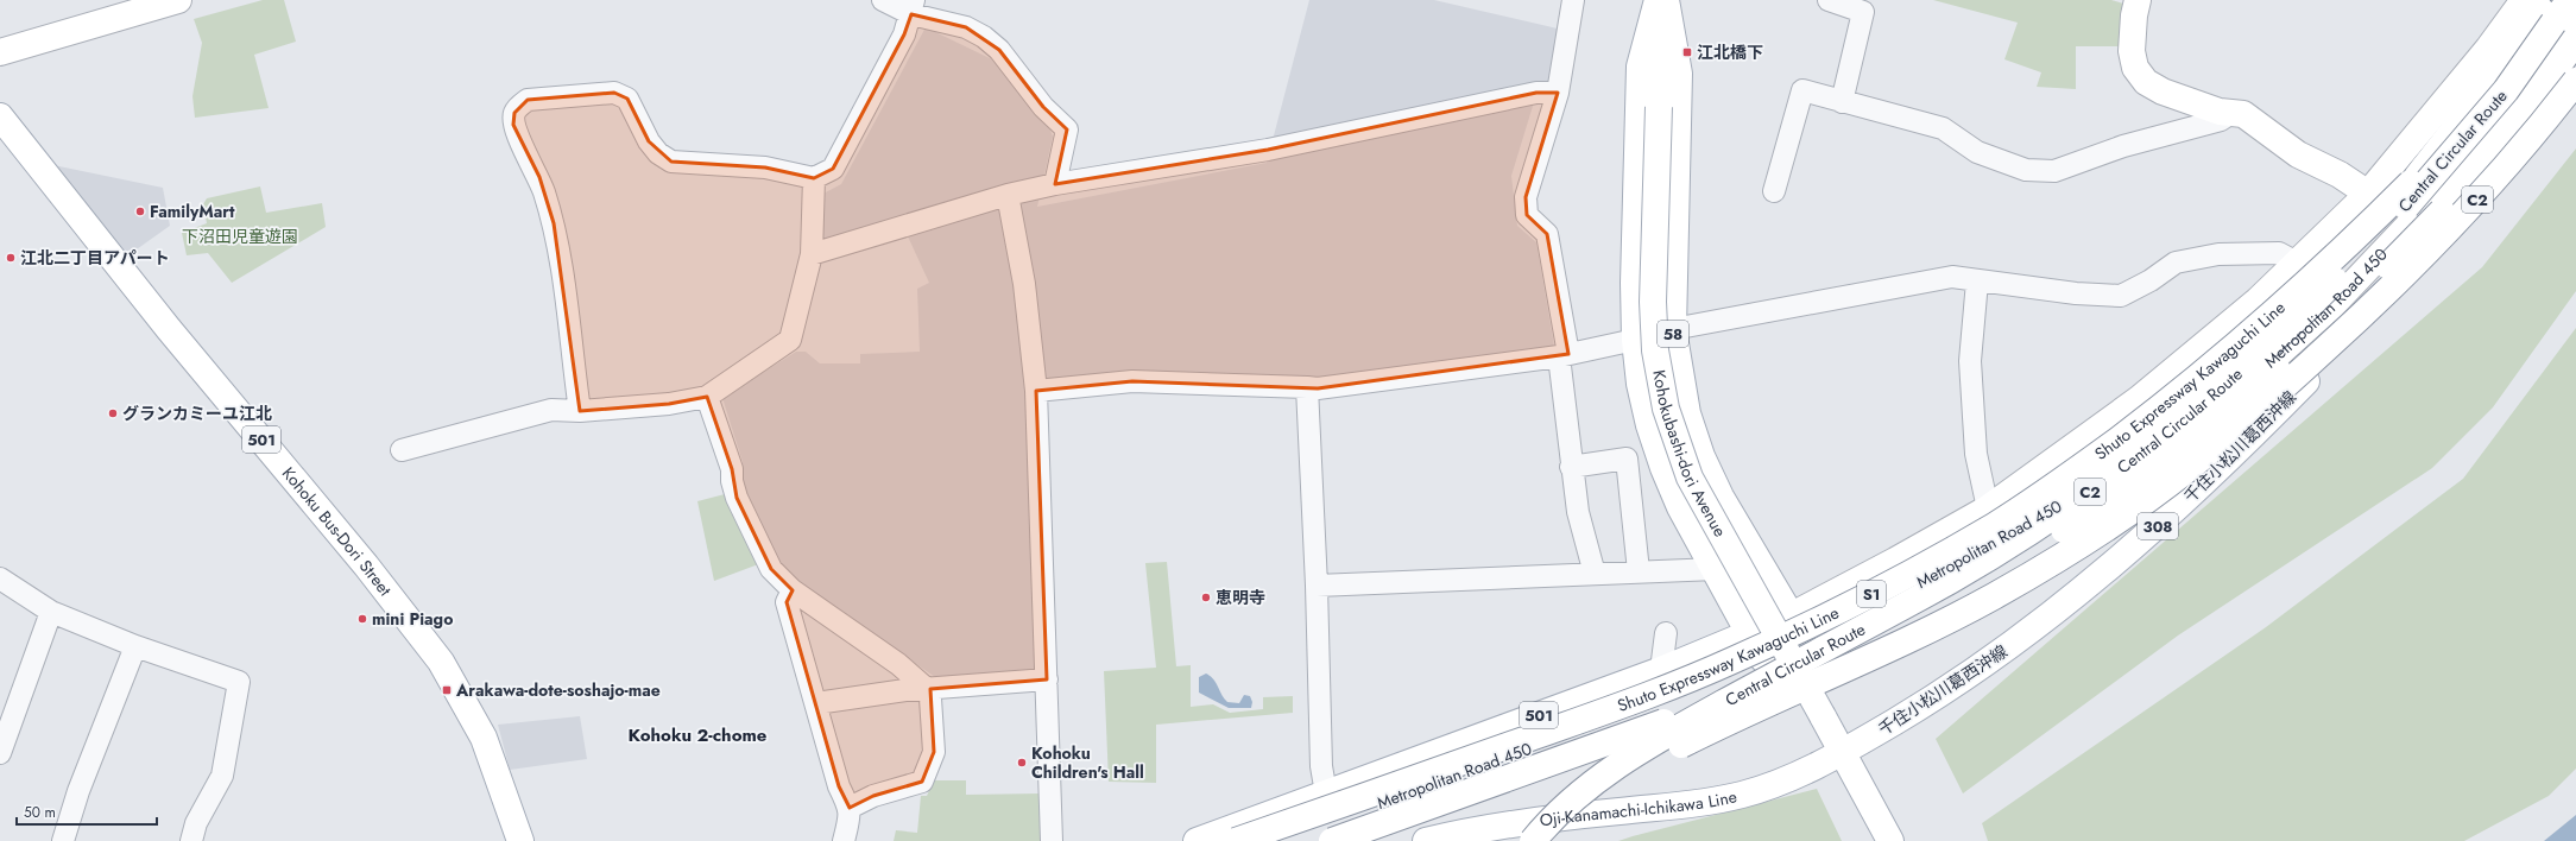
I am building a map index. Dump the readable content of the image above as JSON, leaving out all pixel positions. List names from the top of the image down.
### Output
{
  "streets": {
    "main road": [
      "Central Circular Route",
      "C2",
      "Metropolitan Road 450",
      "58",
      "Shuto Expressway Kawaguchi Line",
      "501",
      "千住小松川葛西沖線",
      "Kohokubashi-dori Avenue",
      "308",
      "Kohoku Bus-Dori Street",
      "S1",
      "Oji-Kanamachi-Ichikawa Line"
    ]
  },
  "crossings": [
    ["Central Circular Route", "Metropolitan Road 450"],
    ["Central Circular Route", "Shuto Expressway Kawaguchi Line"],
    ["Metropolitan Road 450", "58"],
    ["Metropolitan Road 450", "Shuto Expressway Kawaguchi Line"],
    ["Metropolitan Road 450", "501"],
    ["Metropolitan Road 450", "千住小松川葛西沖線"],
    ["58", "501"],
    ["千住小松川葛西沖線", "Kohokubashi-dori Avenue"],
    ["千住小松川葛西沖線", "Oji-Kanamachi-Ichikawa Line"],
    ["Kohokubashi-dori Avenue", "Oji-Kanamachi-Ichikawa Line"]
  ],
  "districts": ["Kohoku 2-chome"],
  "parks": ["下沼田児童遊園"],
  "places": {
    "transit": ["江北橋下", "Arakawa-dote-soshajo-mae"],
    "other": [
      "FamilyMart",
      "江北二丁目アパート",
      "グランカミーユ江北",
      "恵明寺",
      "mini Piago",
      "Kohoku Children's Hall"
    ]
  },
  "scale_bar": "50 m"
}
